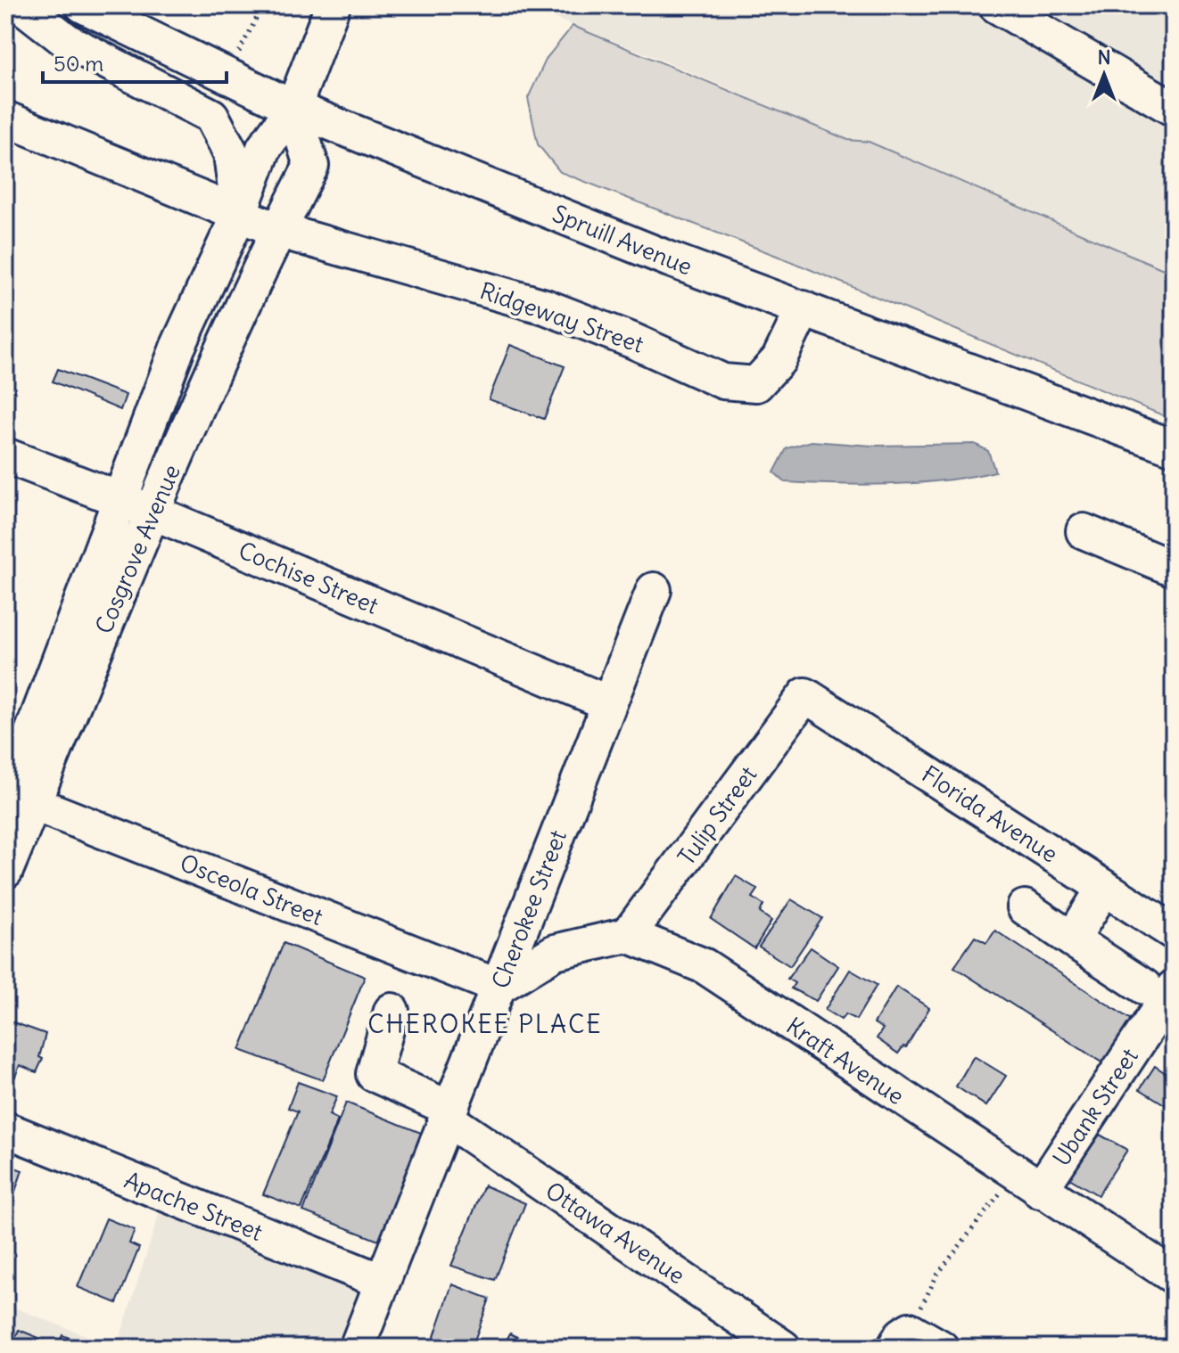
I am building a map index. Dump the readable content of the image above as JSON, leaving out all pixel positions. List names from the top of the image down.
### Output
{
  "streets": {
    "street": [
      "Spruill Avenue",
      "Ridgeway Street",
      "Cosgrove Avenue",
      "Cochise Street",
      "Florida Avenue",
      "Tulip Street",
      "Osceola Street",
      "Cherokee Street",
      "Kraft Avenue",
      "Ubank Street",
      "Apache Street",
      "Ottawa Avenue"
    ]
  },
  "crossings": [
    ["Spruill Avenue", "Ridgeway Street"],
    ["Spruill Avenue", "Cosgrove Avenue"],
    ["Ridgeway Street", "Cosgrove Avenue"],
    ["Cosgrove Avenue", "Cochise Street"],
    ["Cosgrove Avenue", "Osceola Street"],
    ["Cochise Street", "Cherokee Street"],
    ["Florida Avenue", "Tulip Street"],
    ["Tulip Street", "Kraft Avenue"],
    ["Osceola Street", "Cherokee Street"],
    ["Cherokee Street", "Apache Street"],
    ["Cherokee Street", "Ottawa Avenue"],
    ["Kraft Avenue", "Ubank Street"]
  ],
  "districts": ["CHEROKEE PLACE"],
  "scale_bar": "50 m",
  "north": "top"
}
